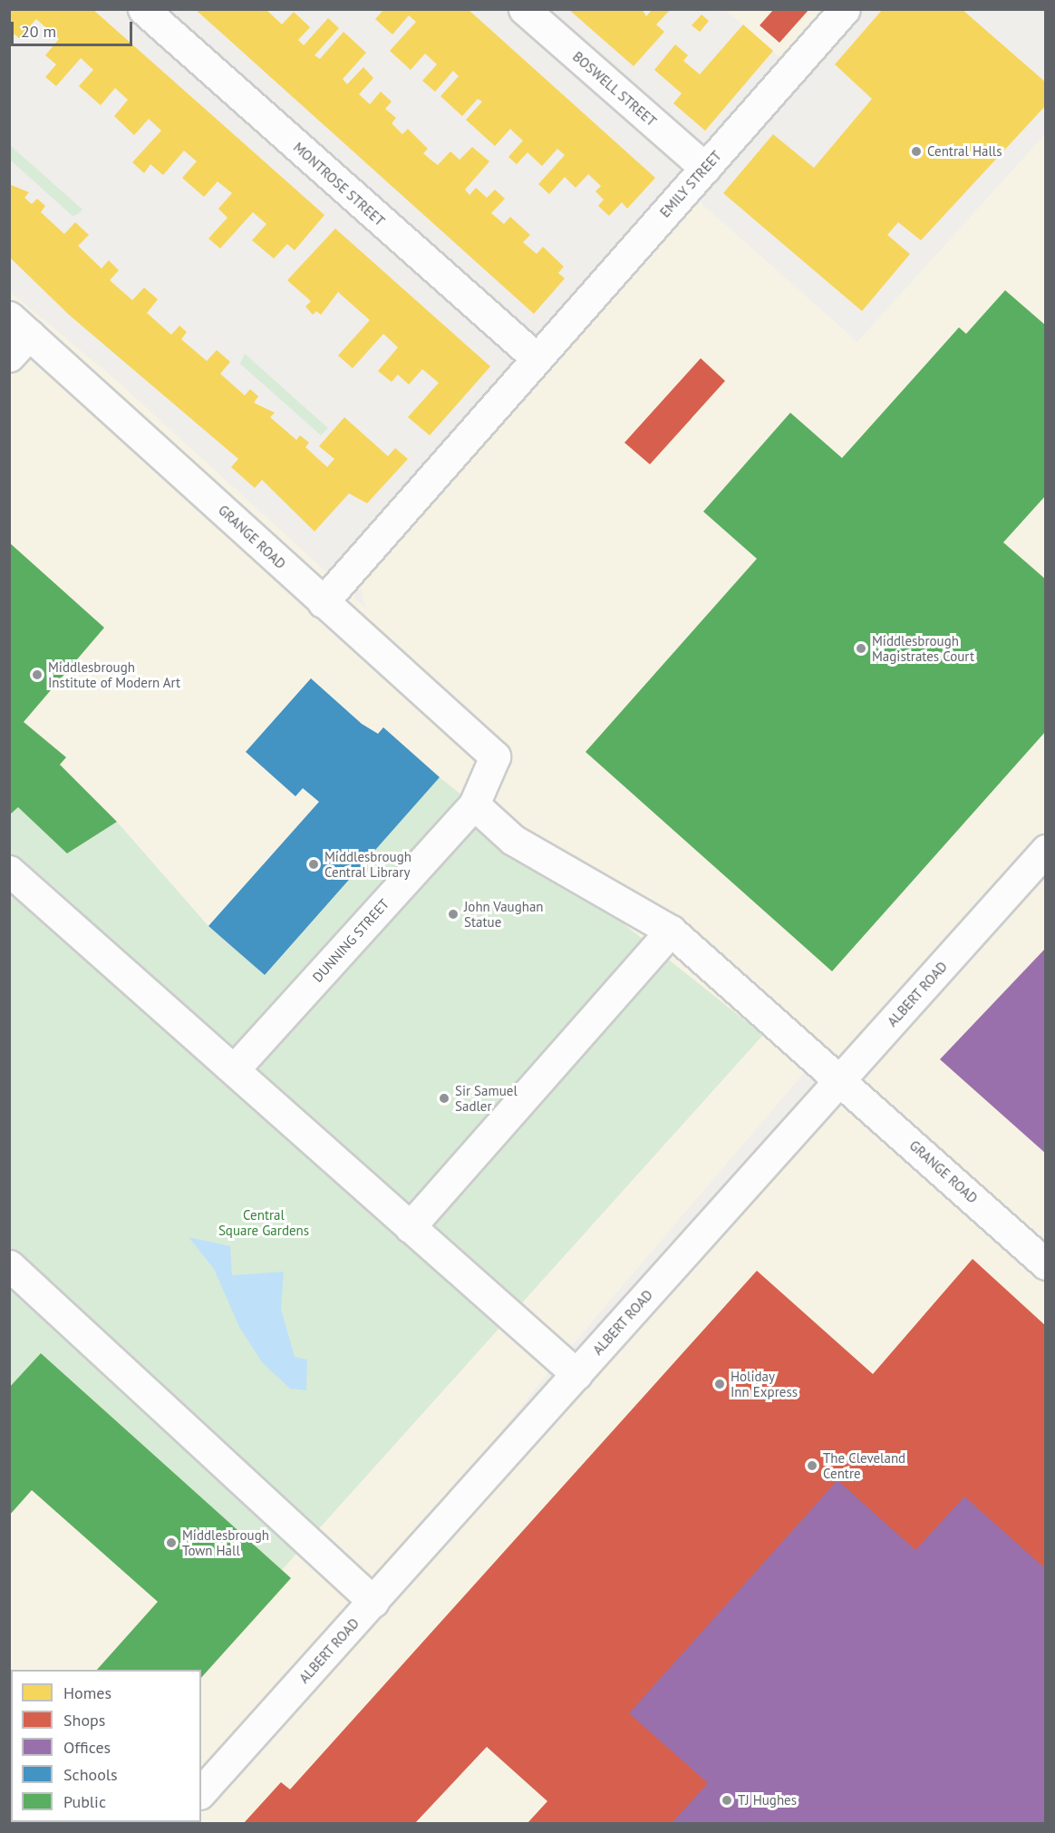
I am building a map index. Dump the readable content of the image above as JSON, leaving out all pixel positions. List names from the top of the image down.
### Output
{
  "streets": {
    "street": [
      "BOSWELL STREET",
      "MONTROSE STREET",
      "EMILY STREET",
      "GRANGE ROAD",
      "DUNNING STREET",
      "ALBERT ROAD"
    ]
  },
  "crossings": [
    ["BOSWELL STREET", "EMILY STREET"],
    ["MONTROSE STREET", "EMILY STREET"],
    ["EMILY STREET", "GRANGE ROAD"],
    ["GRANGE ROAD", "DUNNING STREET"],
    ["GRANGE ROAD", "ALBERT ROAD"]
  ],
  "parks": ["Central Square Gardens"],
  "places": [
    "Central Halls",
    "Middlesbrough Magistrates Court",
    "Middlesbrough Institute of Modern Art",
    "Middlesbrough Central Library",
    "John Vaughan Statue",
    "Sir Samuel Sadler",
    "Holiday Inn Express",
    "The Cleveland Centre",
    "Middlesbrough Town Hall",
    "TJ Hughes"
  ],
  "legend": [
    "Homes",
    "Shops",
    "Offices",
    "Schools",
    "Public"
  ],
  "scale_bar": "20 m"
}
